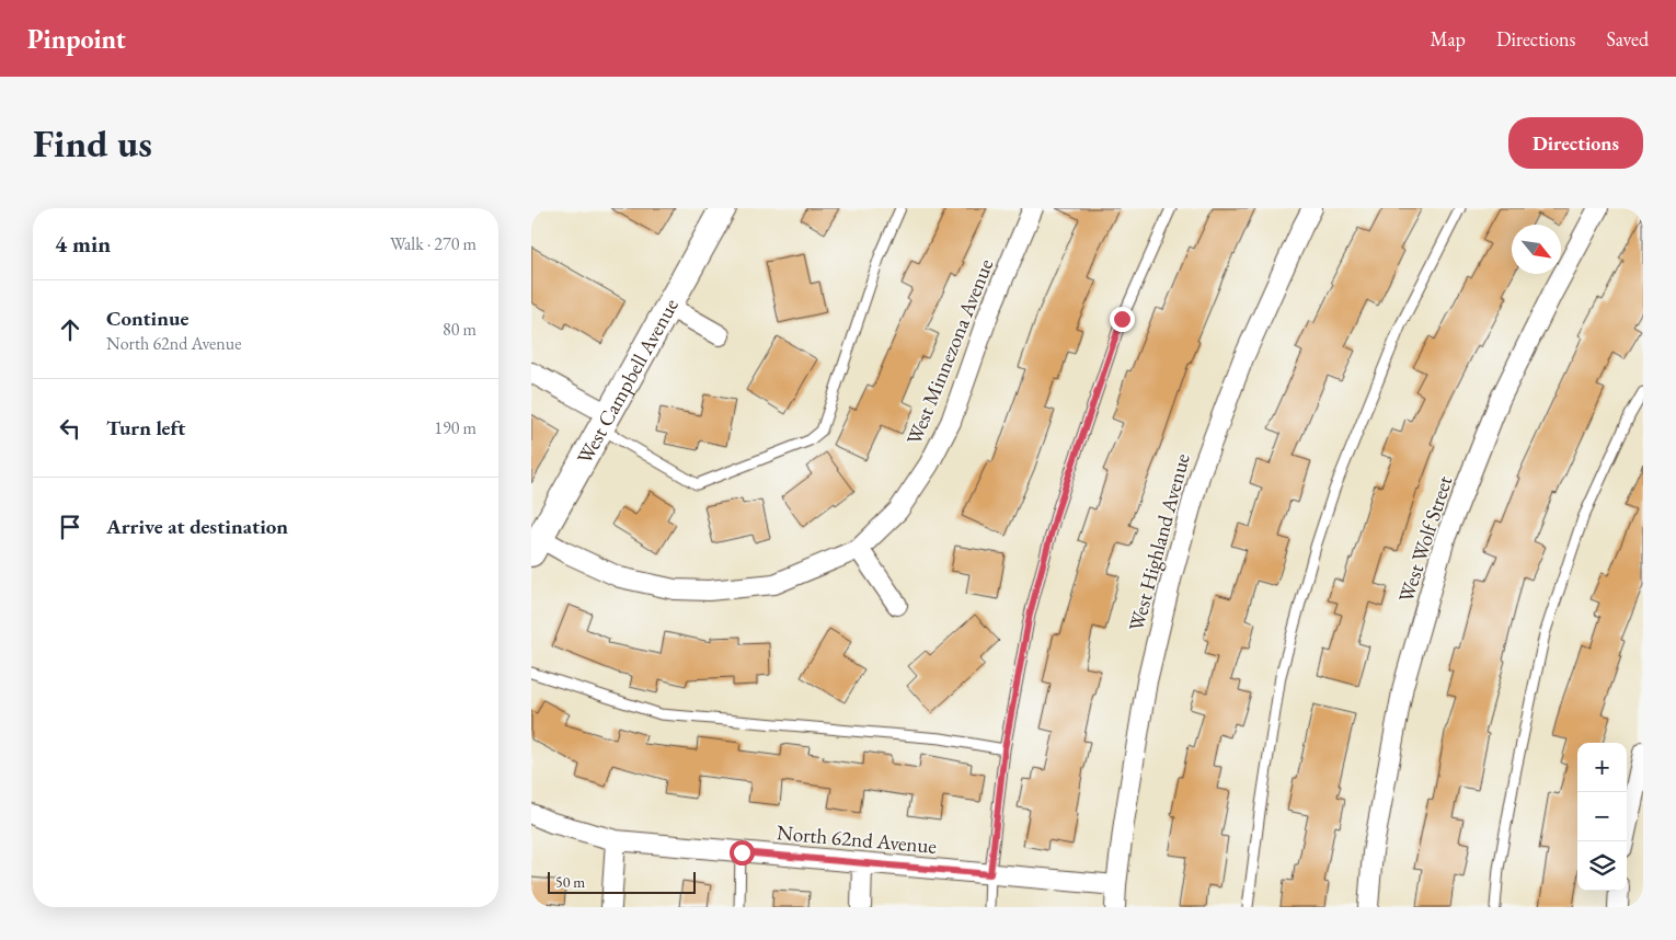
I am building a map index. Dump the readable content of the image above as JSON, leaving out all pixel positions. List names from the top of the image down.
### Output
{
  "streets": {
    "street": [
      "West Minnezona Avenue",
      "West Campbell Avenue",
      "West Wolf Street",
      "West Highland Avenue",
      "North 62nd Avenue"
    ]
  },
  "crossings": [
    ["West Minnezona Avenue", "West Campbell Avenue"],
    ["West Highland Avenue", "North 62nd Avenue"]
  ],
  "scale_bar": "50 m",
  "north": "bottom right",
  "page": {
    "header": "Pinpoint",
    "nav": ["Map", "Directions", "Saved"],
    "buttons": "Directions",
    "title": "Find us",
    "heading": ["4 min", "Walk · 270 m"],
    "list": [
      ["Continue", "North 62nd Avenue", "80 m"],
      ["Turn left", "190 m"],
      "Arrive at destination"
    ],
    "map_buttons": ["+", "−"],
    "scale": "50 m"
  }
}
